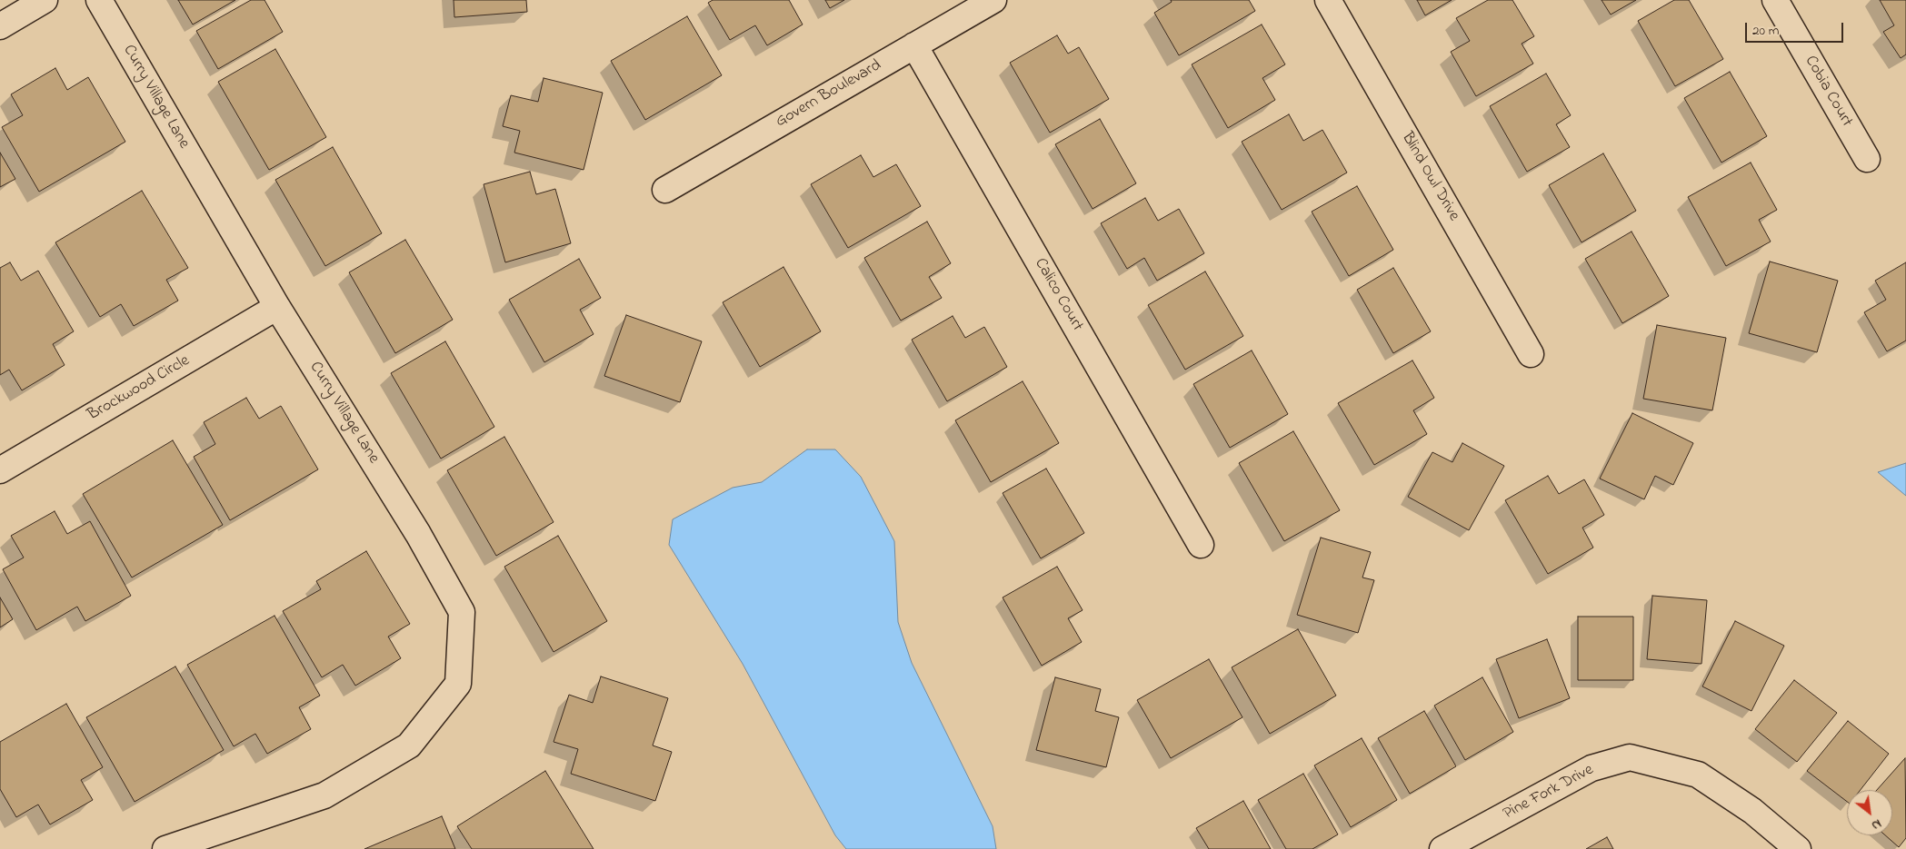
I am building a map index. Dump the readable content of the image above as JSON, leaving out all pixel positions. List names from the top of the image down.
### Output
{
  "streets": {
    "street": [
      "Cobia Court",
      "Govern Boulevard",
      "Curry Village Lane",
      "Blind Owl Drive",
      "Calico Court",
      "Brockwood Circle",
      "Pine Fork Drive"
    ]
  },
  "crossings": [
    ["Govern Boulevard", "Calico Court"],
    ["Curry Village Lane", "Brockwood Circle"]
  ],
  "scale_bar": "20 m",
  "north": "bottom right"
}
